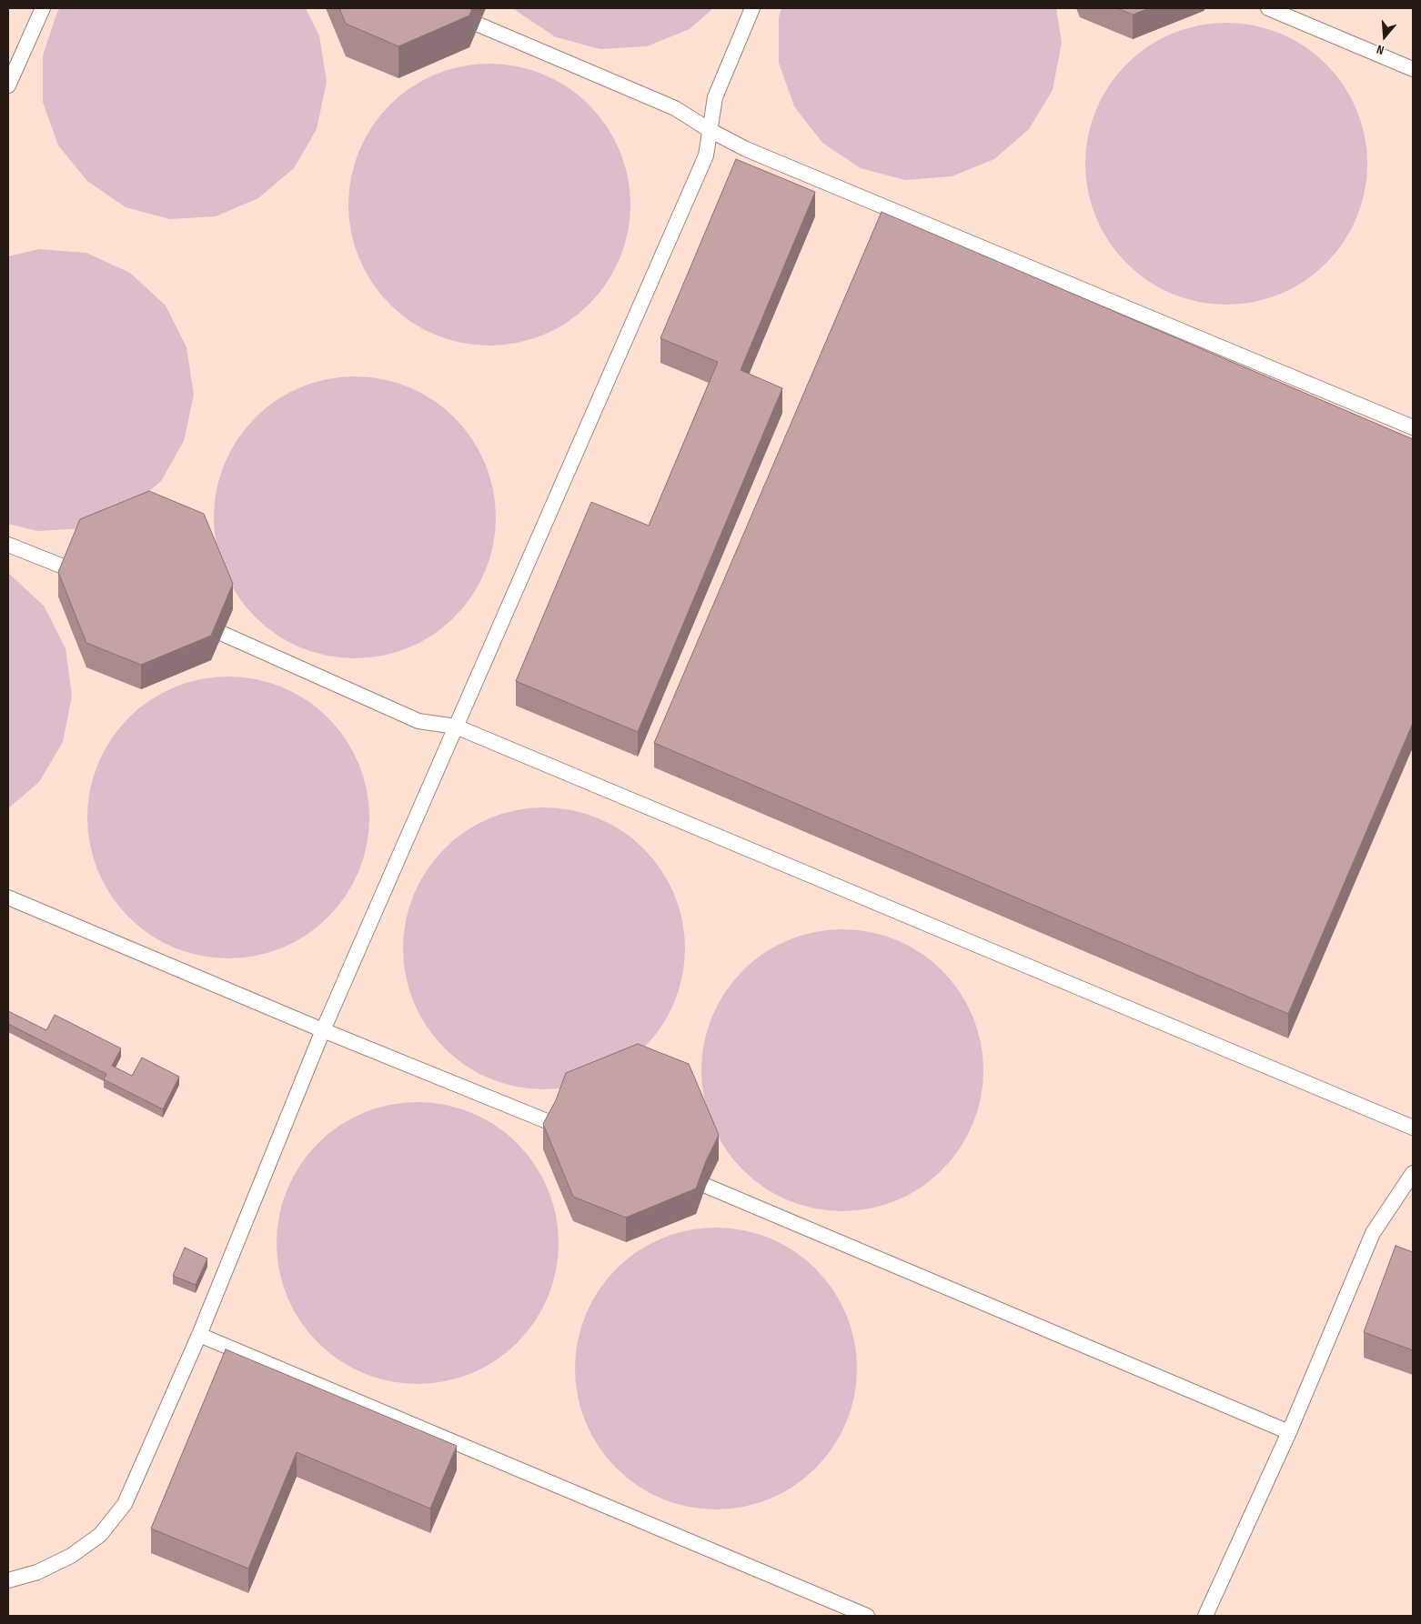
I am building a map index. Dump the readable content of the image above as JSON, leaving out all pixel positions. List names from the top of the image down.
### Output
{
  "north": "bottom"
}
